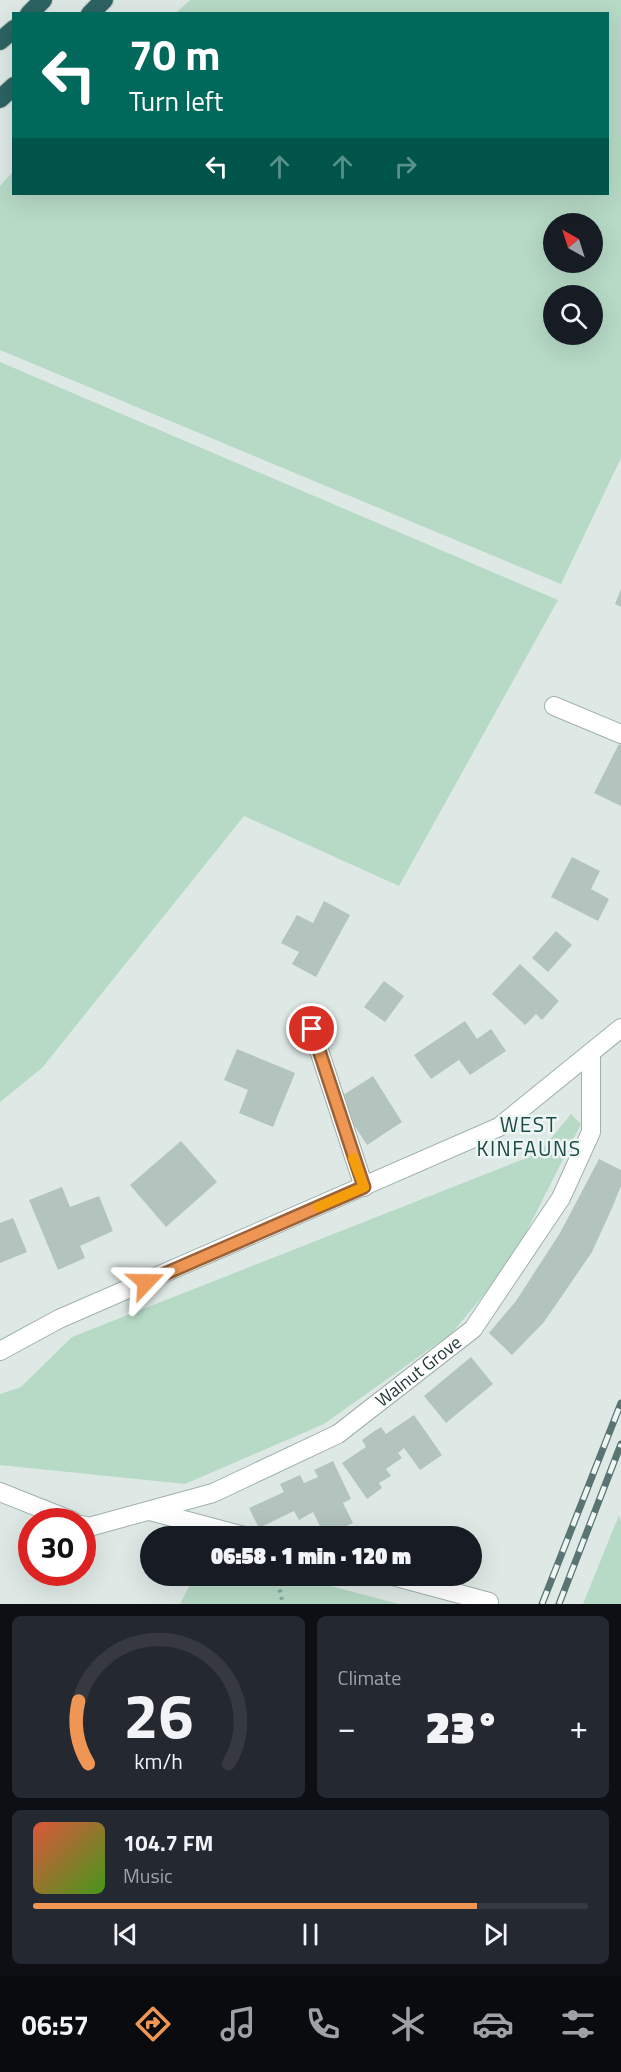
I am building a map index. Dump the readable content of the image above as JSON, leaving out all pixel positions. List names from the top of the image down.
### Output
{
  "streets": {
    "street": ["Walnut Grove"]
  },
  "districts": ["WEST KINFAUNS"],
  "north": "top left",
  "page": {
    "turn": ["70 m", "Turn left"],
    "limit": "30",
    "trip": "06:58 · 1 min · 120 m",
    "tile": "Climate",
    "heat": ["−", "23°", "+"],
    "song": ["104.7 FM", "Music"],
    "tabs": "06:57",
    "gauge": ["26", "km/h"]
  }
}
